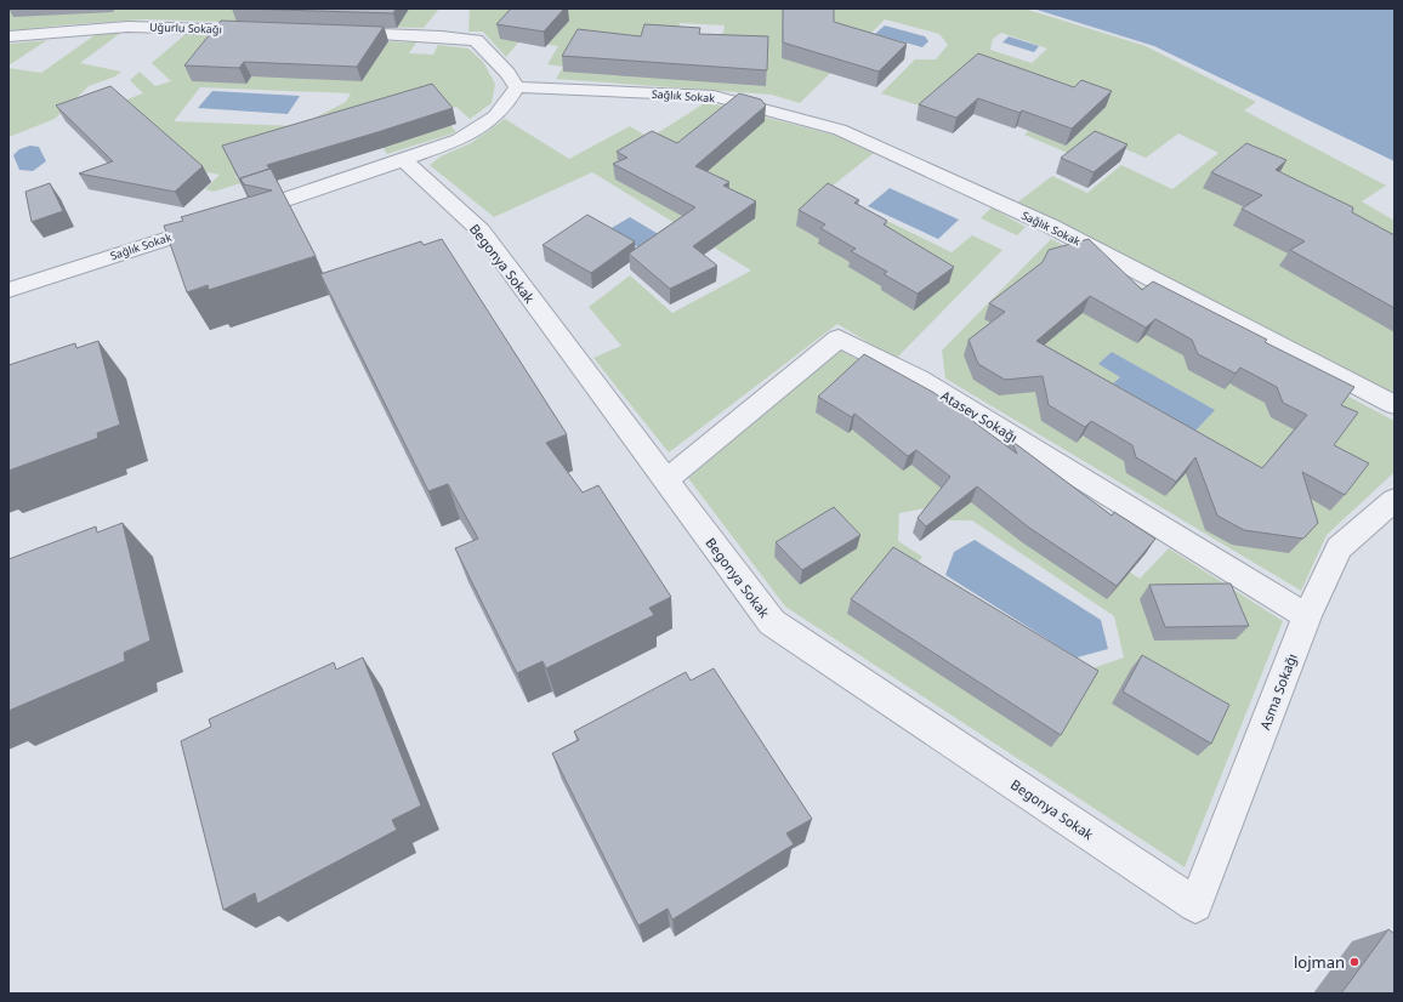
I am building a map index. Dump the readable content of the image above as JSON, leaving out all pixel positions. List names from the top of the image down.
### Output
{
  "streets": {
    "street": [
      "Uğurlu Sokağı",
      "Sağlık Sokak",
      "Begonya Sokak",
      "Atasev Sokağı",
      "Asma Sokağı"
    ]
  },
  "crossings": [
    ["Sağlık Sokak", "Begonya Sokak"],
    ["Begonya Sokak", "Atasev Sokağı"],
    ["Begonya Sokak", "Asma Sokağı"],
    ["Atasev Sokağı", "Asma Sokağı"]
  ],
  "places": ["lojman"]
}
